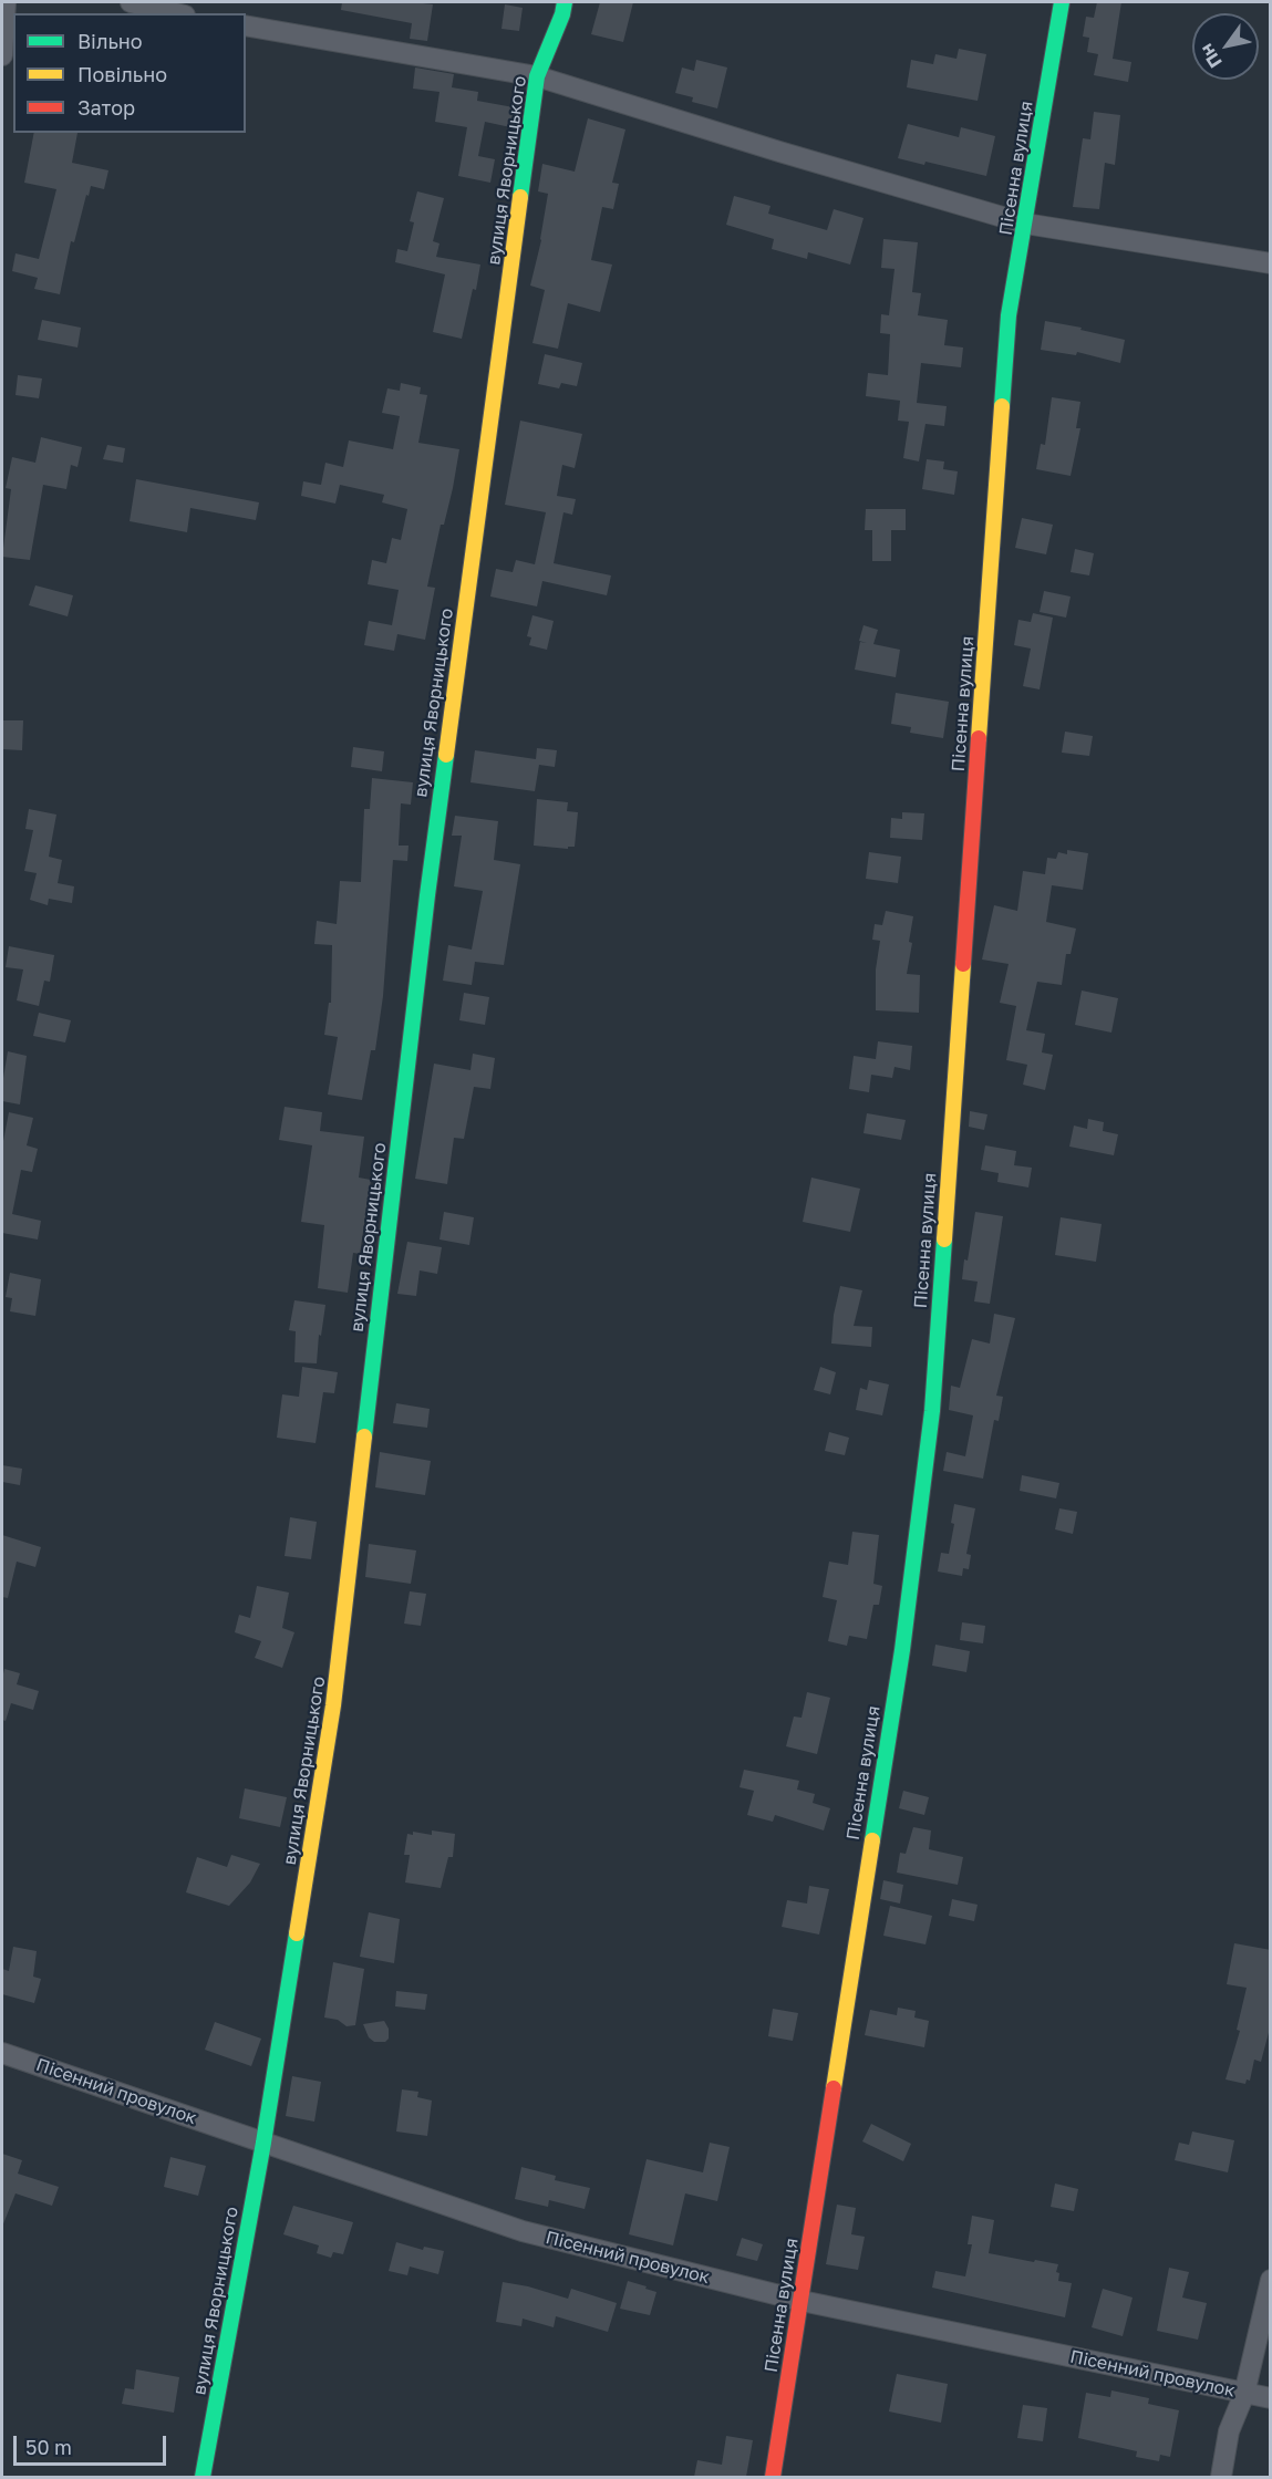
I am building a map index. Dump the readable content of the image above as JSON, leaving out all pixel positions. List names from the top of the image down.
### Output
{
  "streets": {
    "street": ["Пісенна вулиця", "вулиця Яворницького", "Пісенний провулок"]
  },
  "crossings": [
    ["Пісенна вулиця", "Пісенний провулок"],
    ["вулиця Яворницького", "Пісенний провулок"]
  ],
  "legend": ["Вільно", "Повільно", "Затор"],
  "scale_bar": "50 m",
  "north": "bottom left"
}
